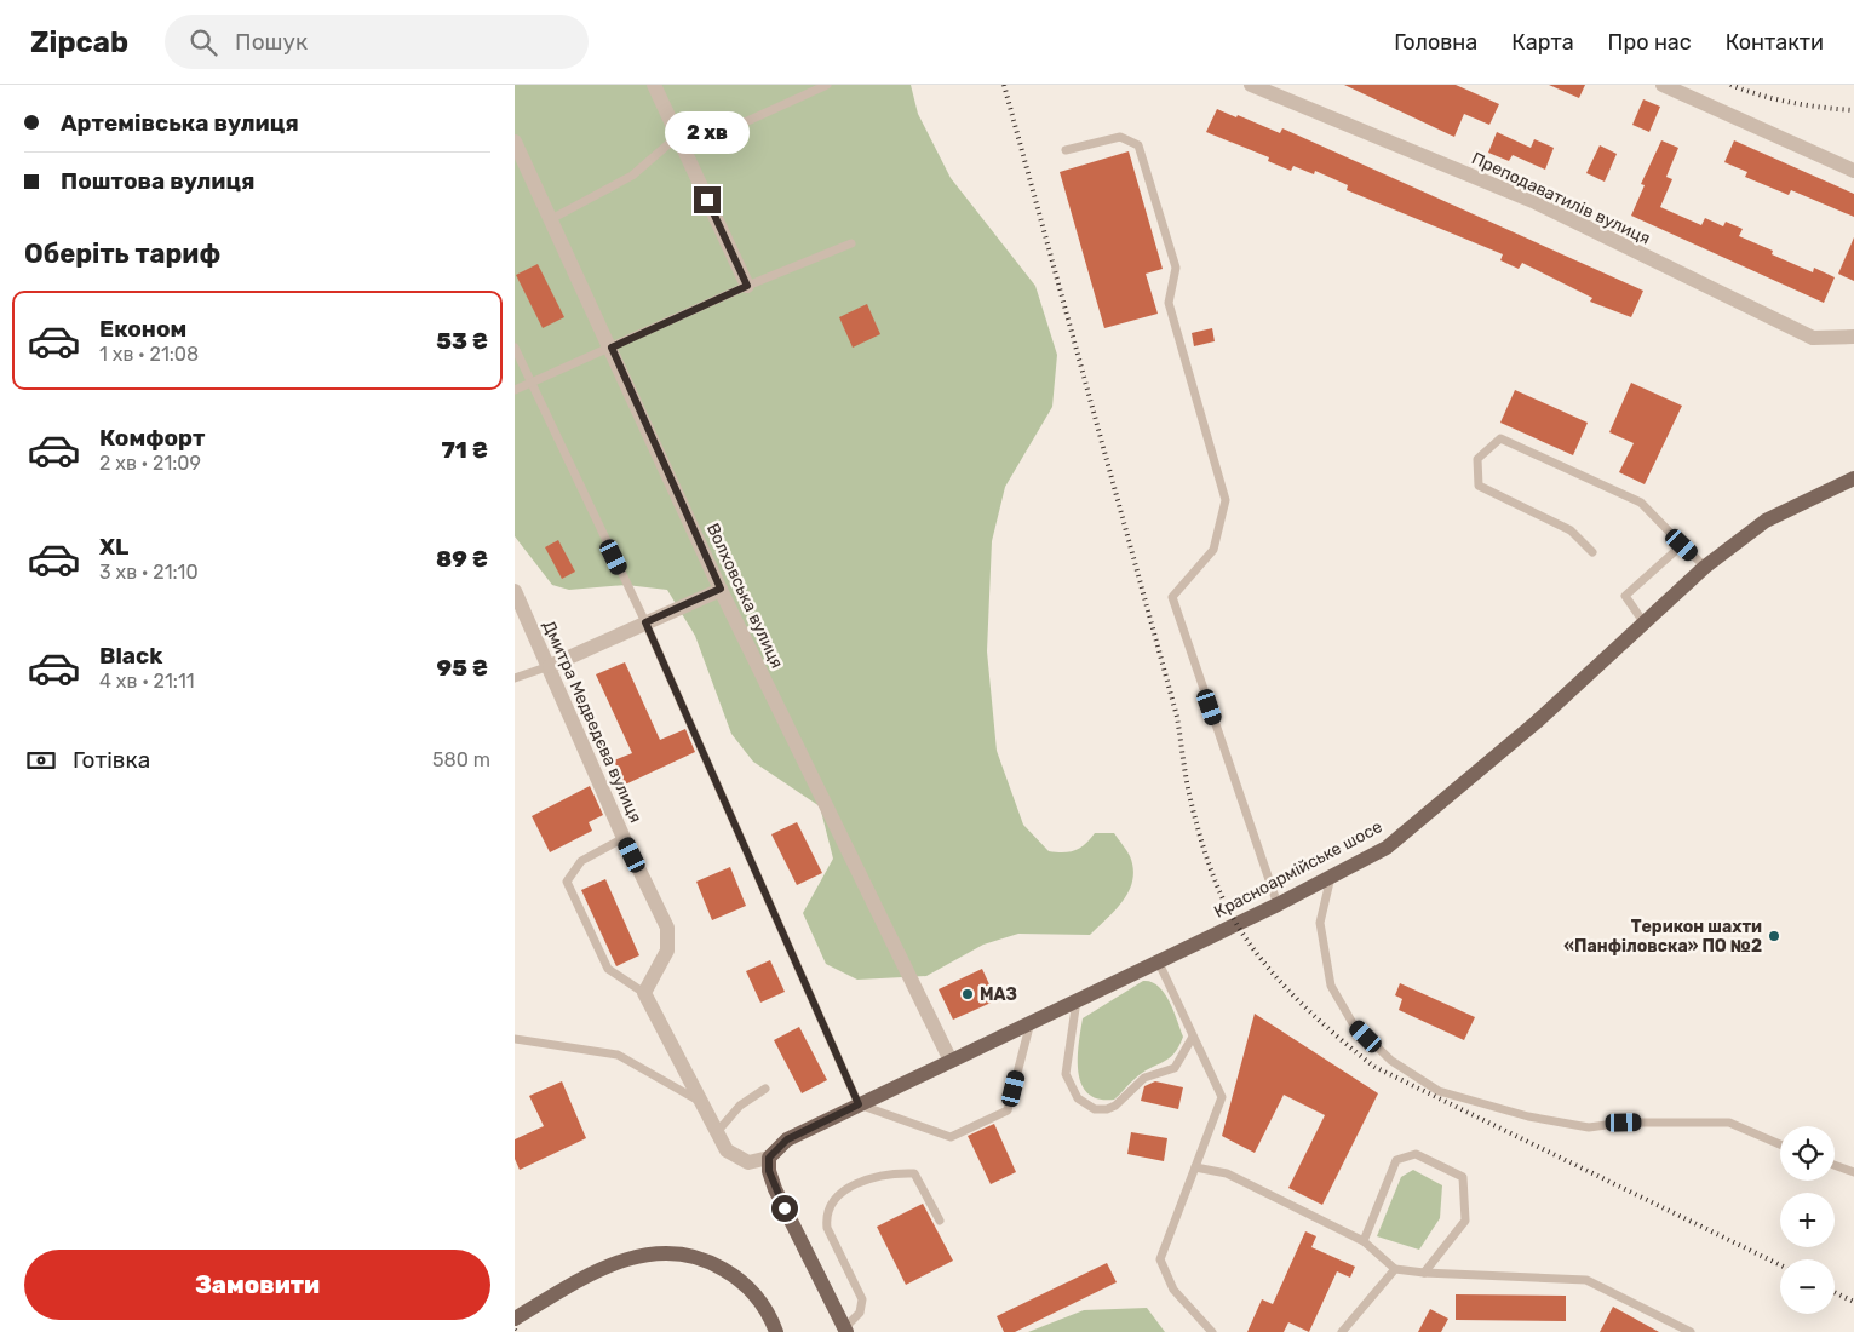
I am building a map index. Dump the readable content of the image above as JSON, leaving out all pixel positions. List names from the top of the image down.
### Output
{
  "streets": {
    "main road": ["Красноармійське шосе"],
    "street": ["Преподаватилів вулиця", "Волховська вулиця", "Дмитра Медведєва вулиця"]
  },
  "crossings": [
    ["Волховська вулиця", "Красноармійське шосе"]
  ],
  "places": ["Терикон шахти «Панфiловска» ПО №2", "МАЗ"],
  "page": {
    "header": "Zipcab",
    "search": "Пошук",
    "nav": [
      "Головна",
      "Карта",
      "Про нас",
      "Контакти"
    ],
    "banner": ["Артемівська вулиця", "Поштова вулиця"],
    "bubble": "2 хв",
    "heading": "Оберіть тариф",
    "list": [
      {
        "name": "Економ",
        "note": "1 хв · 21:08",
        "value": "53 ₴"
      },
      {
        "name": "Комфорт",
        "note": "2 хв · 21:09",
        "value": "71 ₴"
      },
      {
        "name": "XL",
        "note": "3 хв · 21:10",
        "value": "89 ₴"
      },
      {
        "name": "Black",
        "note": "4 хв · 21:11",
        "value": "95 ₴"
      }
    ],
    "pay": ["Готівка", "580 m"],
    "map_buttons": ["+", "−"],
    "buttons": "Замовити"
  }
}
